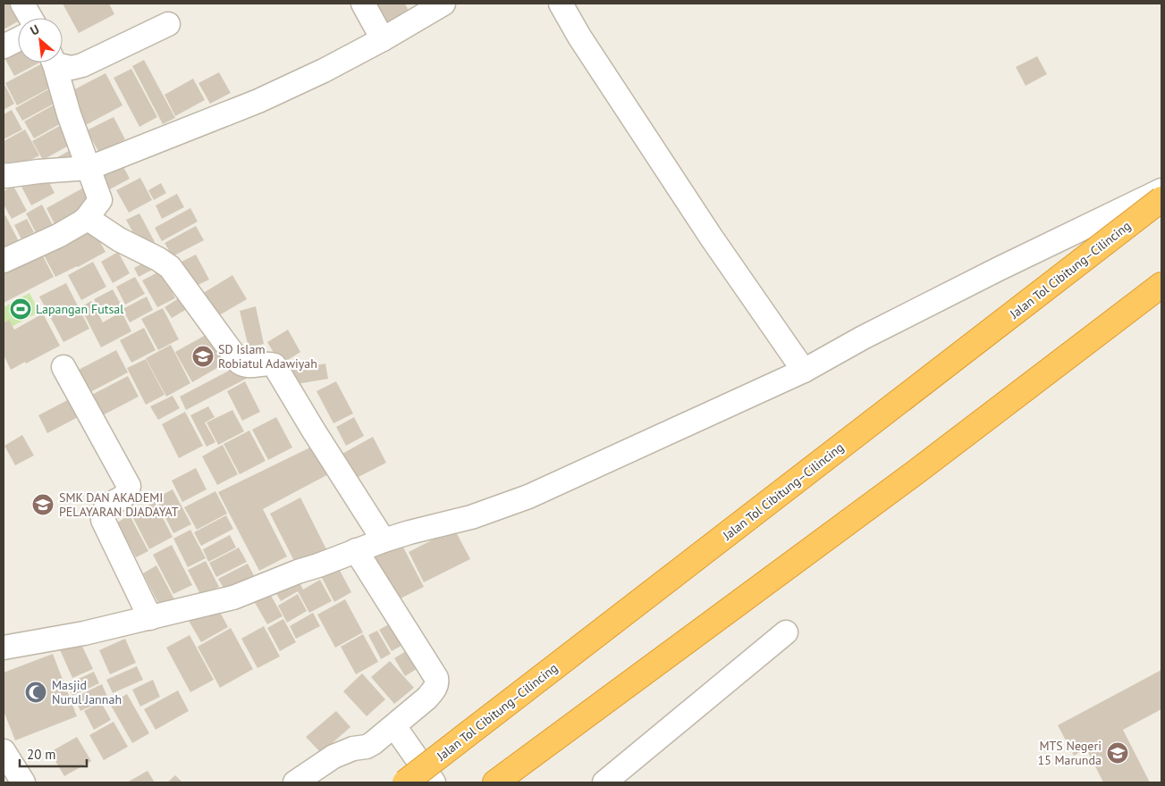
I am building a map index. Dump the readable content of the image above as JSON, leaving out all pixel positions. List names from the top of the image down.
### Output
{
  "streets": {
    "highway": ["Jalan Tol Cibitung–Cilincing"]
  },
  "places": {
    "sports": ["Lapangan Futsal"],
    "school or university": ["SD Islam Robiatul Adawiyah", "SMK DAN AKADEMI PELAYARAN DJADAYAT", "MTS Negeri 15 Marunda"],
    "mosque": ["Masjid Nurul Jannah"]
  },
  "scale_bar": "20 m",
  "north": "top left"
}
